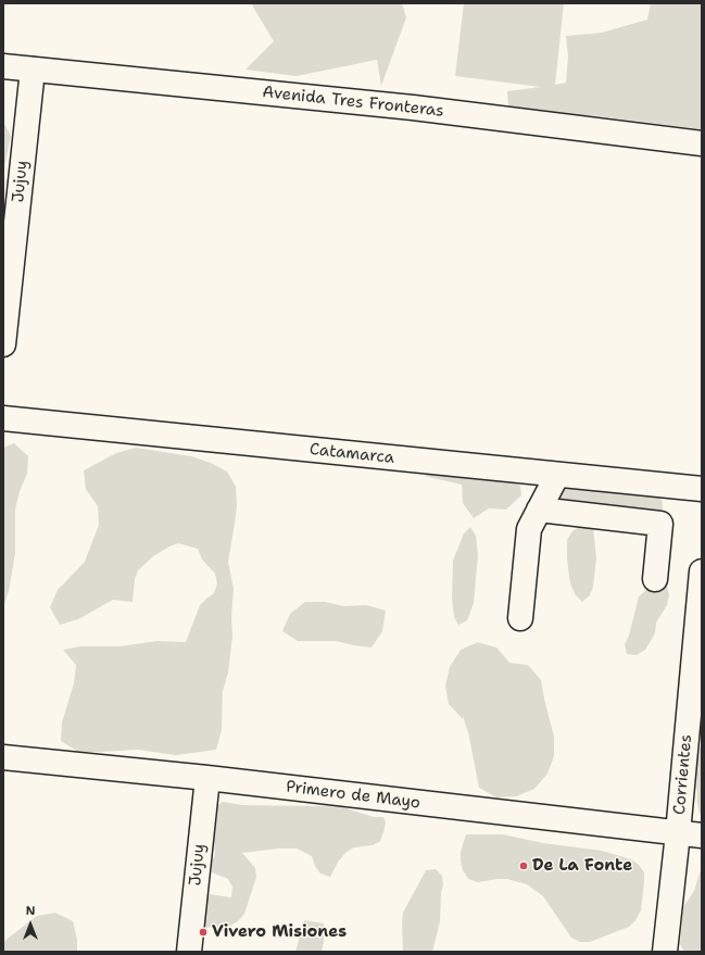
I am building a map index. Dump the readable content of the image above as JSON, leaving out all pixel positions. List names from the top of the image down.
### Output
{
  "streets": {
    "street": [
      "Avenida Tres Fronteras",
      "Jujuy",
      "Catamarca",
      "Corrientes",
      "Primero de Mayo"
    ]
  },
  "crossings": [
    ["Avenida Tres Fronteras", "Jujuy"],
    ["Jujuy", "Primero de Mayo"],
    ["Corrientes", "Primero de Mayo"]
  ],
  "places": ["De La Fonte", "Vivero Misiones"],
  "north": "top"
}
